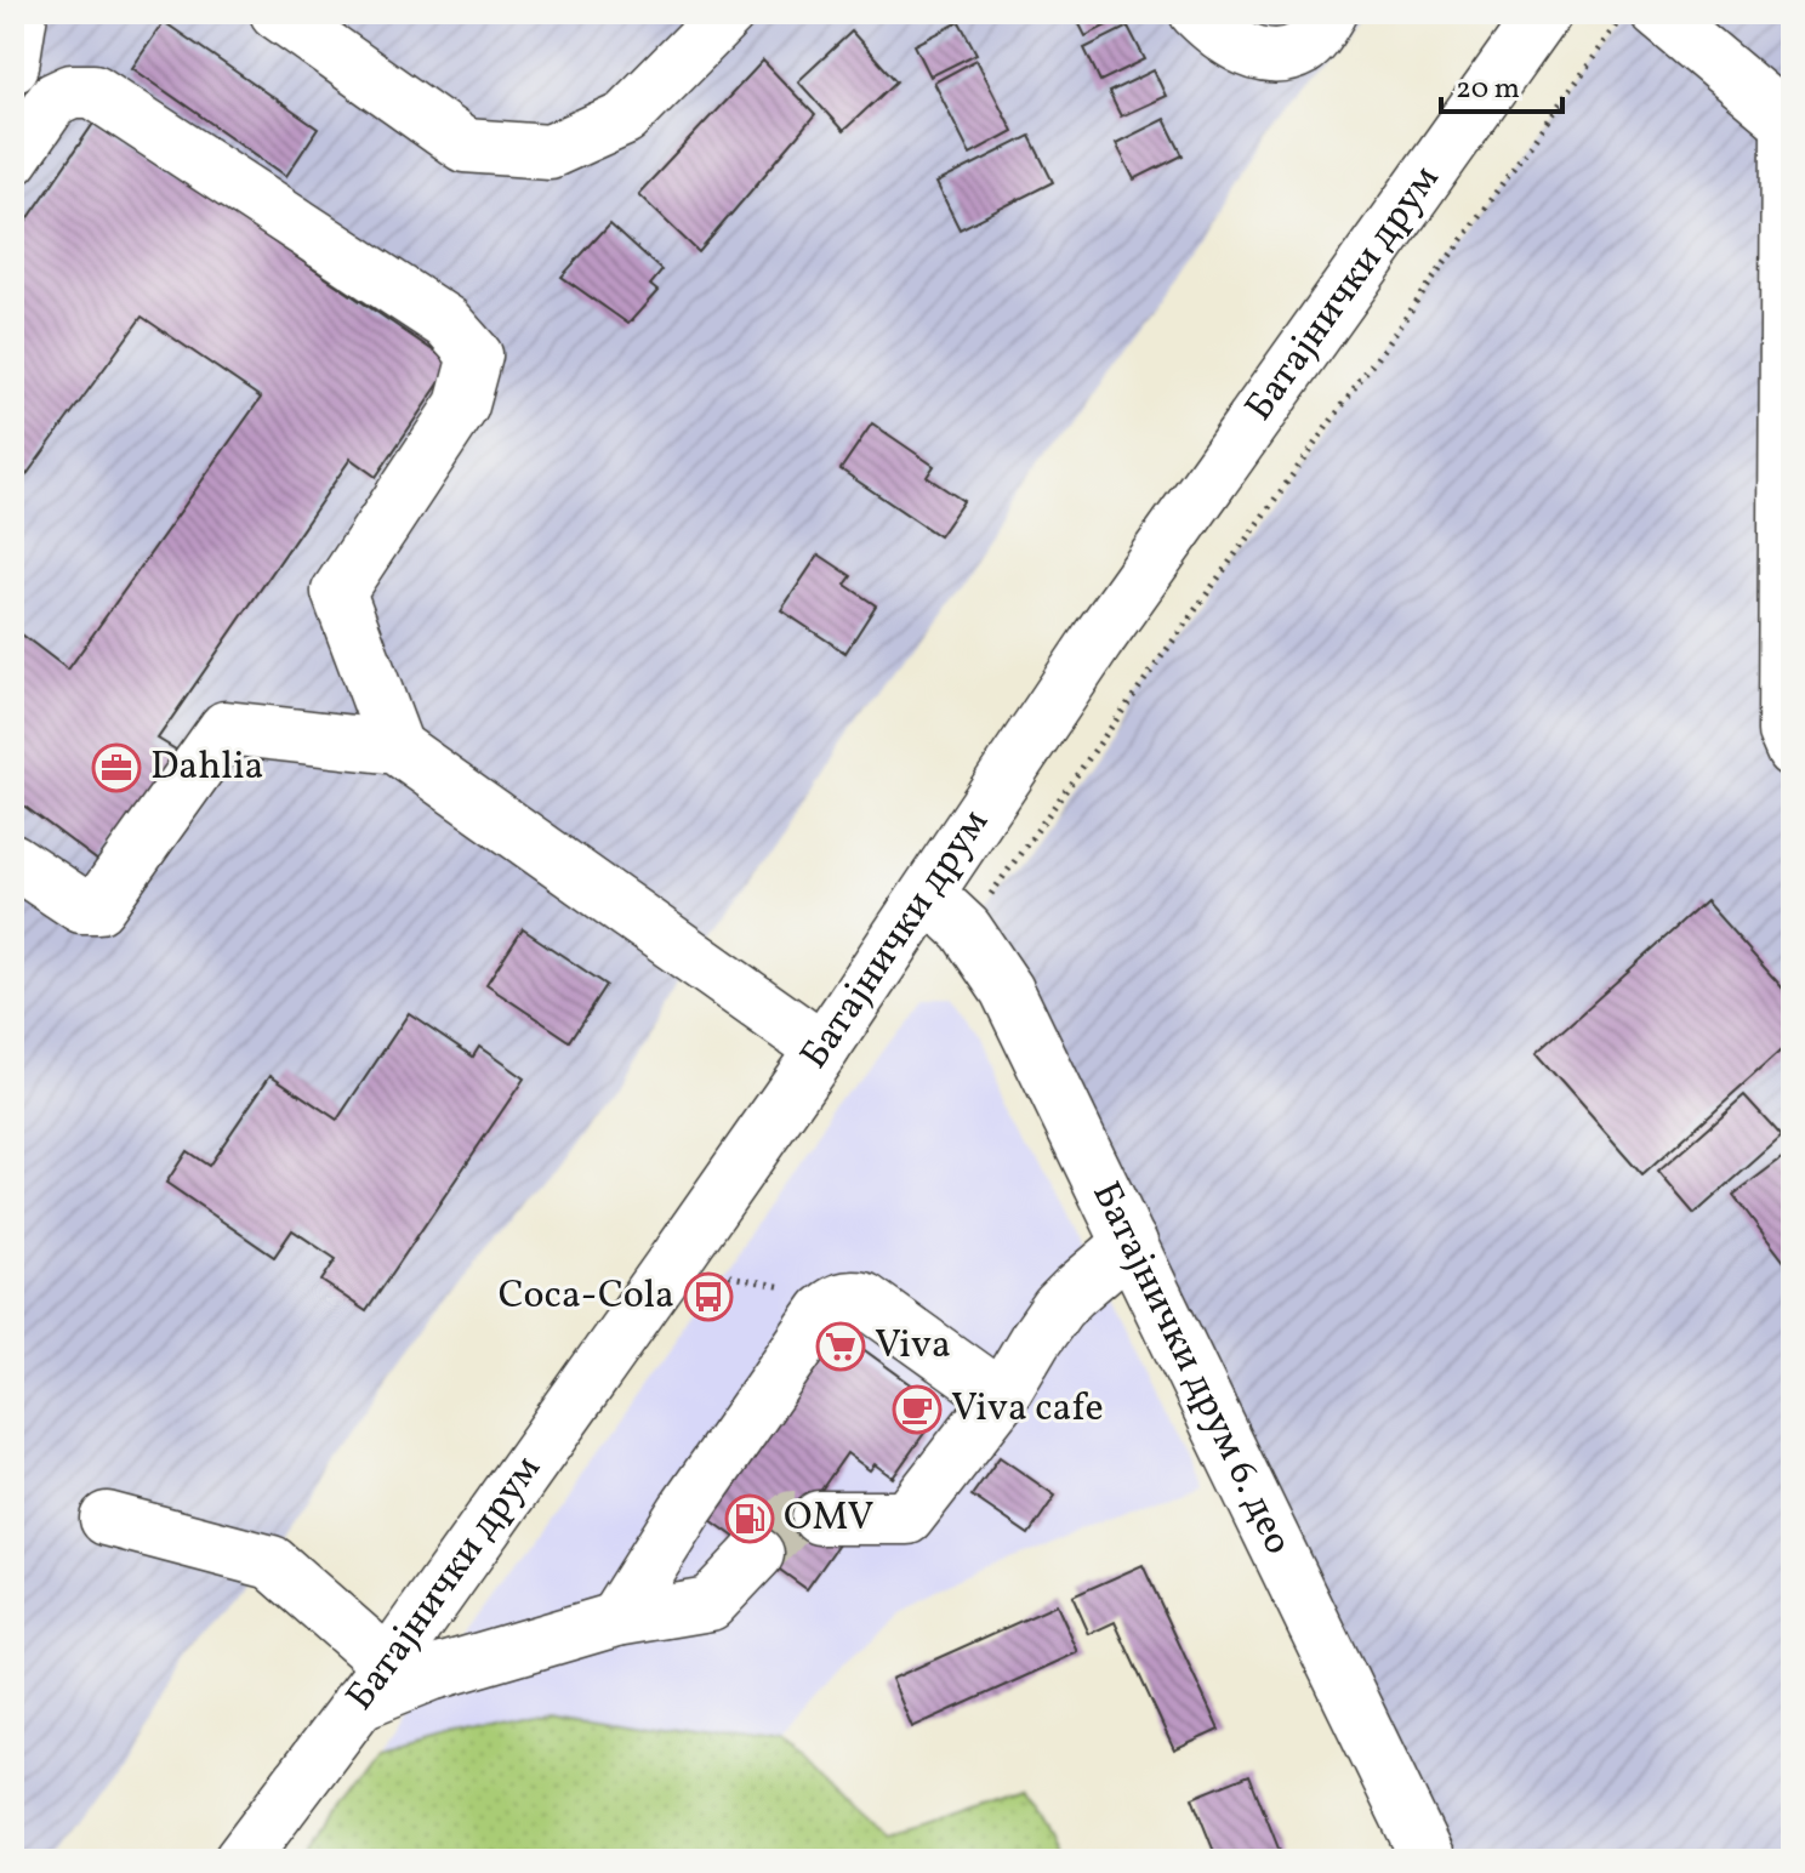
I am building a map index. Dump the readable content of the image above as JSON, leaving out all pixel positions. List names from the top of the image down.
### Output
{
  "streets": {
    "main road": ["Батајнички друм", "Батајнички друм 6. део"]
  },
  "crossings": [
    ["Батајнички друм", "Батајнички друм 6. део"]
  ],
  "places": {
    "office": ["Dahlia"],
    "bus stop": ["Coca-Cola"],
    "supermarket": ["Viva"],
    "cafe": ["Viva cafe"],
    "fuel station": ["OMV"]
  },
  "scale_bar": "20 m"
}
